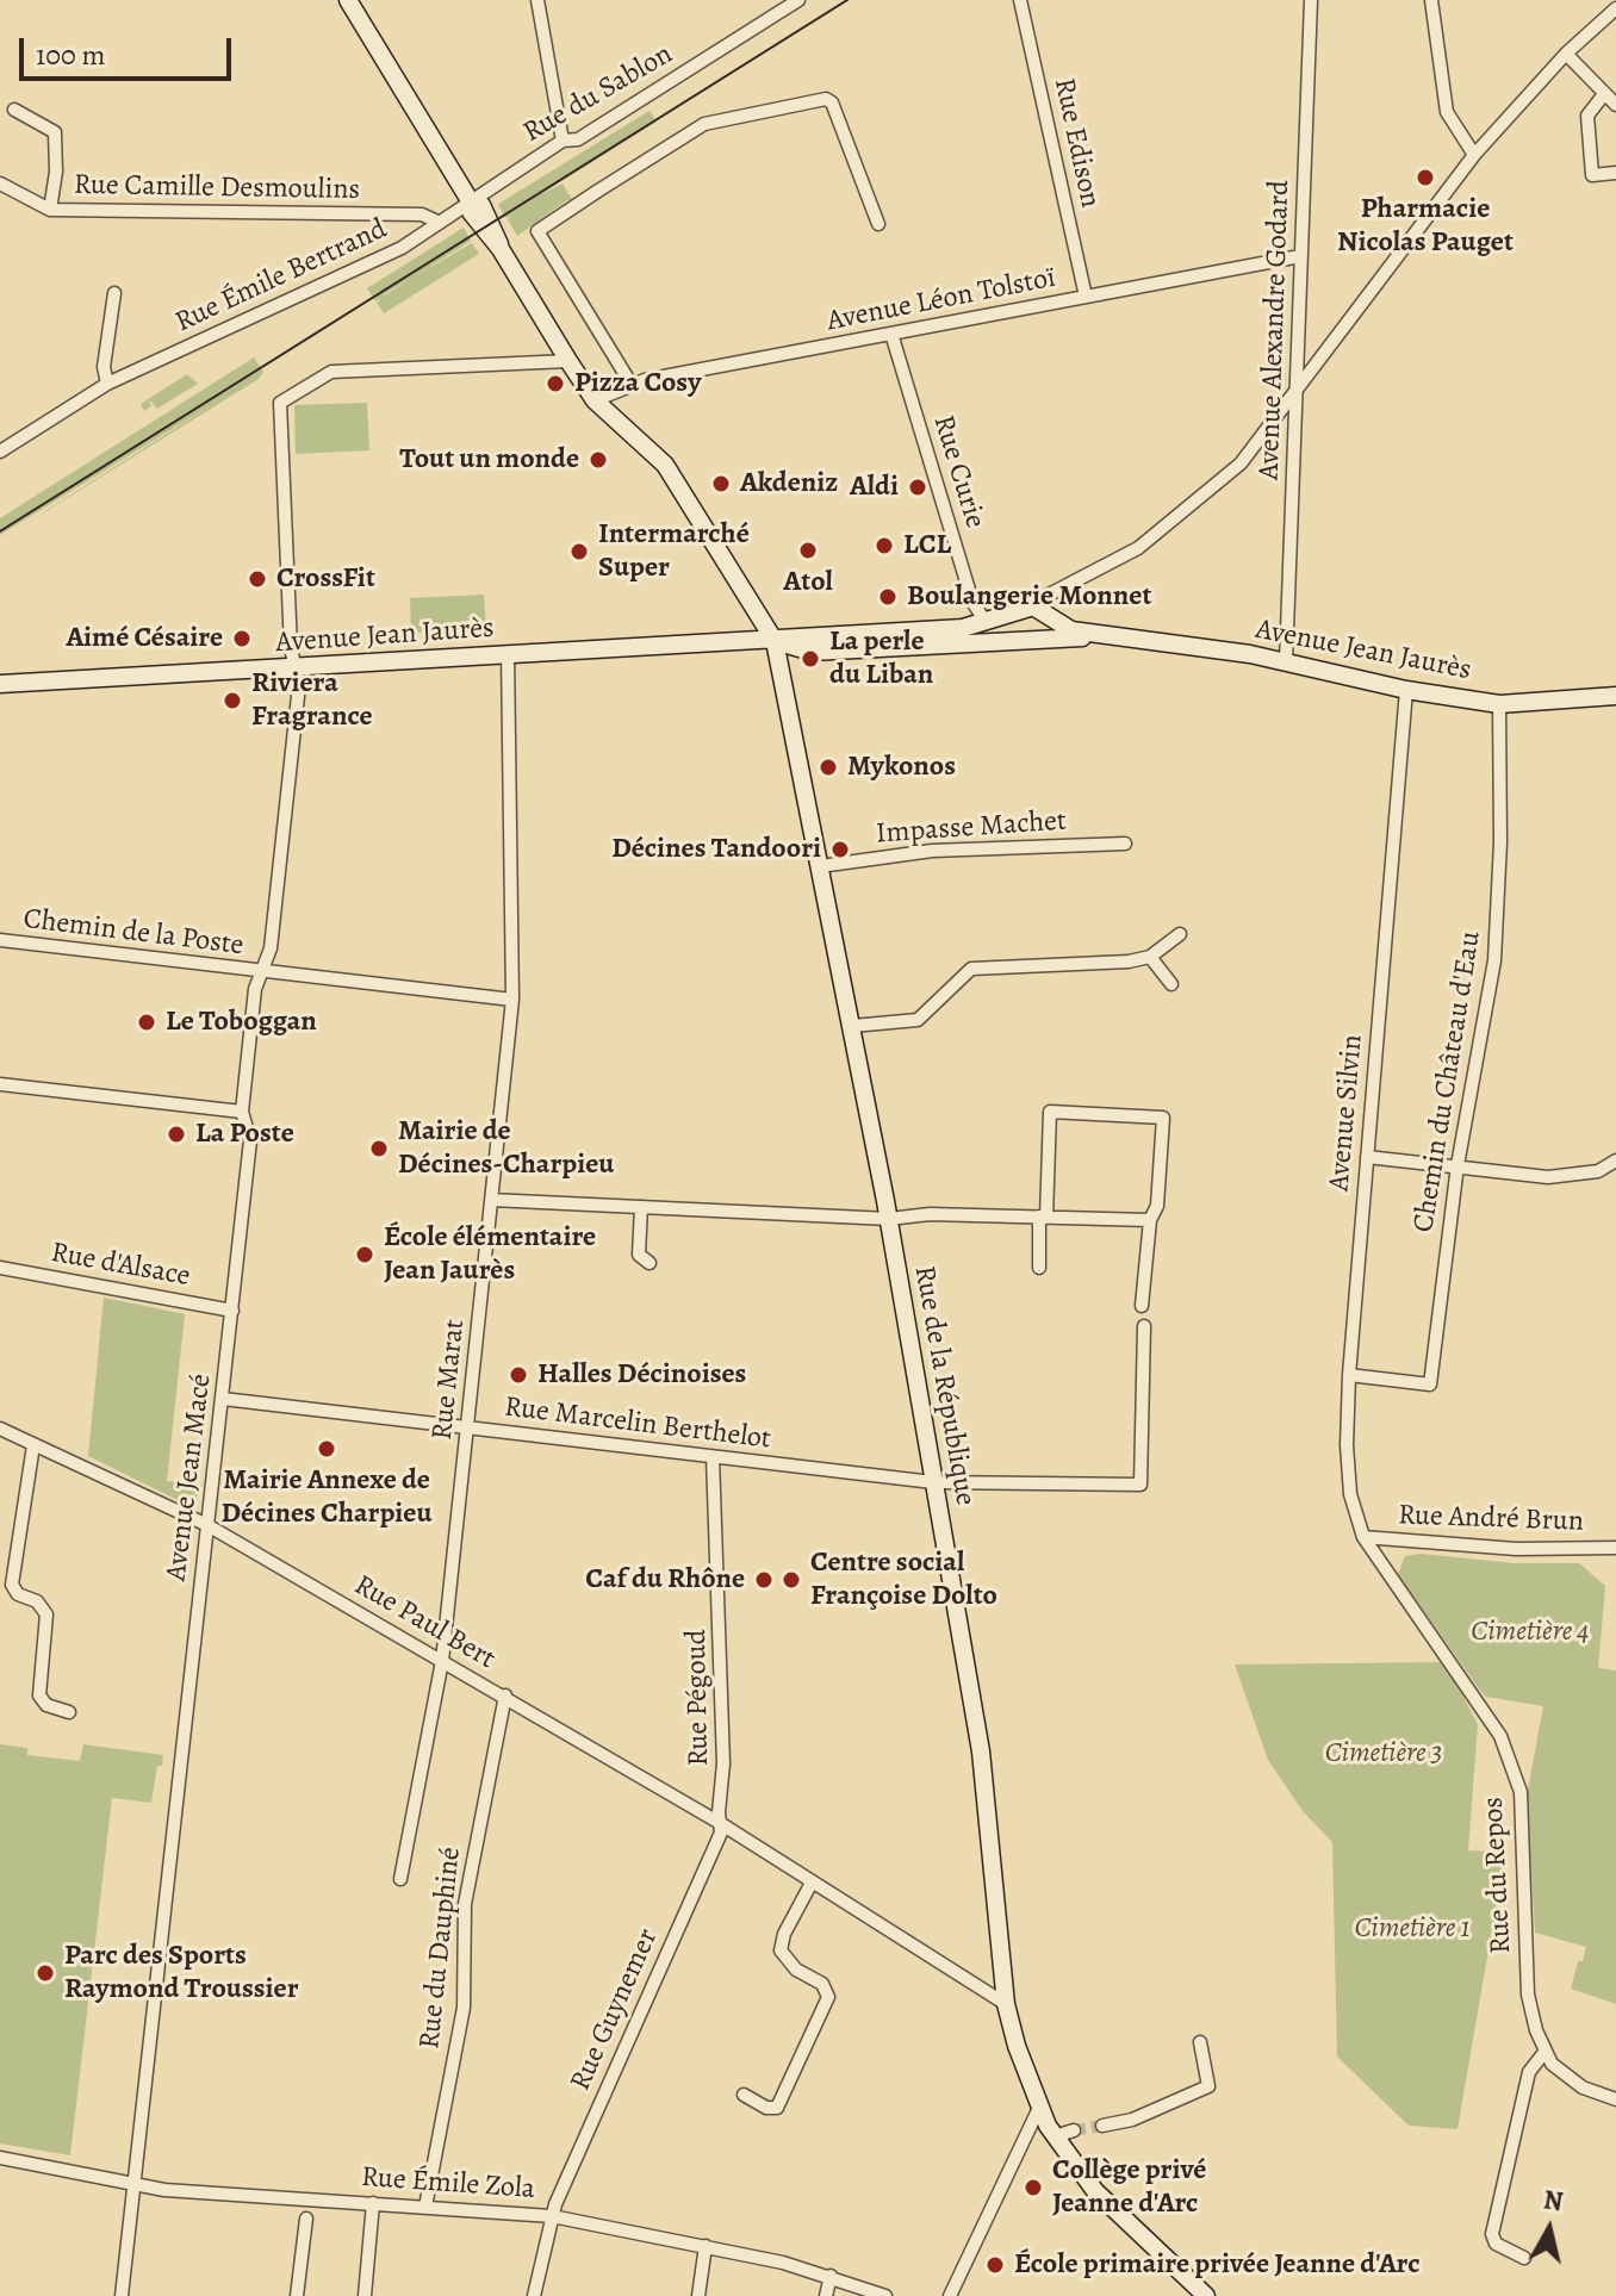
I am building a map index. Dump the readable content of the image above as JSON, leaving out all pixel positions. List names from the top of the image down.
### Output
{
  "streets": {
    "street": [
      "Rue du Sablon",
      "Rue Edison",
      "Rue Camille Desmoulins",
      "Rue Émile Bertrand",
      "Avenue Léon Tolstoï",
      "Avenue Alexandre Godard",
      "Rue Curie",
      "Avenue Jean Jaurès",
      "Impasse Machet",
      "Chemin de la Poste",
      "Chemin du Château d'Eau",
      "Avenue Silvin",
      "Rue d'Alsace",
      "Rue Marat",
      "Rue de la République",
      "Rue Marcelin Berthelot",
      "Avenue Jean Macé",
      "Rue André Brun",
      "Rue Paul Bert",
      "Rue Pégoud",
      "Rue du Repos",
      "Rue du Dauphiné",
      "Rue Guynemer",
      "Rue Émile Zola"
    ]
  },
  "crossings": [
    ["Rue du Sablon", "Rue Émile Bertrand"],
    ["Rue Edison", "Avenue Léon Tolstoï"],
    ["Rue Camille Desmoulins", "Rue Émile Bertrand"],
    ["Avenue Léon Tolstoï", "Avenue Alexandre Godard"],
    ["Avenue Léon Tolstoï", "Rue Curie"],
    ["Avenue Alexandre Godard", "Avenue Jean Jaurès"],
    ["Rue Curie", "Avenue Jean Jaurès"],
    ["Avenue Jean Jaurès", "Chemin du Château d'Eau"],
    ["Avenue Jean Jaurès", "Avenue Silvin"],
    ["Avenue Jean Jaurès", "Rue Marat"],
    ["Avenue Jean Jaurès", "Rue de la République"],
    ["Avenue Jean Jaurès", "Avenue Jean Macé"],
    ["Impasse Machet", "Rue de la République"],
    ["Chemin de la Poste", "Rue Marat"],
    ["Chemin de la Poste", "Avenue Jean Macé"],
    ["Chemin du Château d'Eau", "Avenue Silvin"],
    ["Avenue Silvin", "Rue André Brun"],
    ["Avenue Silvin", "Rue du Repos"],
    ["Rue d'Alsace", "Avenue Jean Macé"],
    ["Rue Marat", "Rue Marcelin Berthelot"],
    ["Rue Marat", "Rue Paul Bert"],
    ["Rue de la République", "Rue Marcelin Berthelot"],
    ["Rue de la République", "Rue Paul Bert"],
    ["Rue Marcelin Berthelot", "Avenue Jean Macé"],
    ["Rue Marcelin Berthelot", "Rue Pégoud"],
    ["Avenue Jean Macé", "Rue Paul Bert"],
    ["Avenue Jean Macé", "Rue Émile Zola"],
    ["Rue André Brun", "Rue du Repos"],
    ["Rue Paul Bert", "Rue Pégoud"],
    ["Rue Paul Bert", "Rue du Dauphiné"],
    ["Rue Paul Bert", "Rue Guynemer"],
    ["Rue Pégoud", "Rue Guynemer"],
    ["Rue du Dauphiné", "Rue Émile Zola"],
    ["Rue Guynemer", "Rue Émile Zola"]
  ],
  "parks": ["Cimetière 4", "Cimetière 3", "Cimetière 1"],
  "places": [
    "Pharmacie Nicolas Pauget",
    "Pizza Cosy",
    "Tout un monde",
    "Akdeniz",
    "Aldi",
    "LCL",
    "Atol",
    "Intermarché Super",
    "CrossFit",
    "Boulangerie Monnet",
    "Aimé Césaire",
    "La perle du Liban",
    "Riviera Fragrance",
    "Mykonos",
    "Décines Tandoori",
    "Le Toboggan",
    "La Poste",
    "Mairie de Décines-Charpieu",
    "École élémentaire Jean Jaurès",
    "Halles Décinoises",
    "Mairie Annexe de Décines Charpieu",
    "Caf du Rhône",
    "Centre social Françoise Dolto",
    "Parc des Sports Raymond Troussier",
    "Collège privé Jeanne d'Arc",
    "École primaire privée Jeanne d'Arc"
  ],
  "scale_bar": "100 m",
  "north": "top"
}
